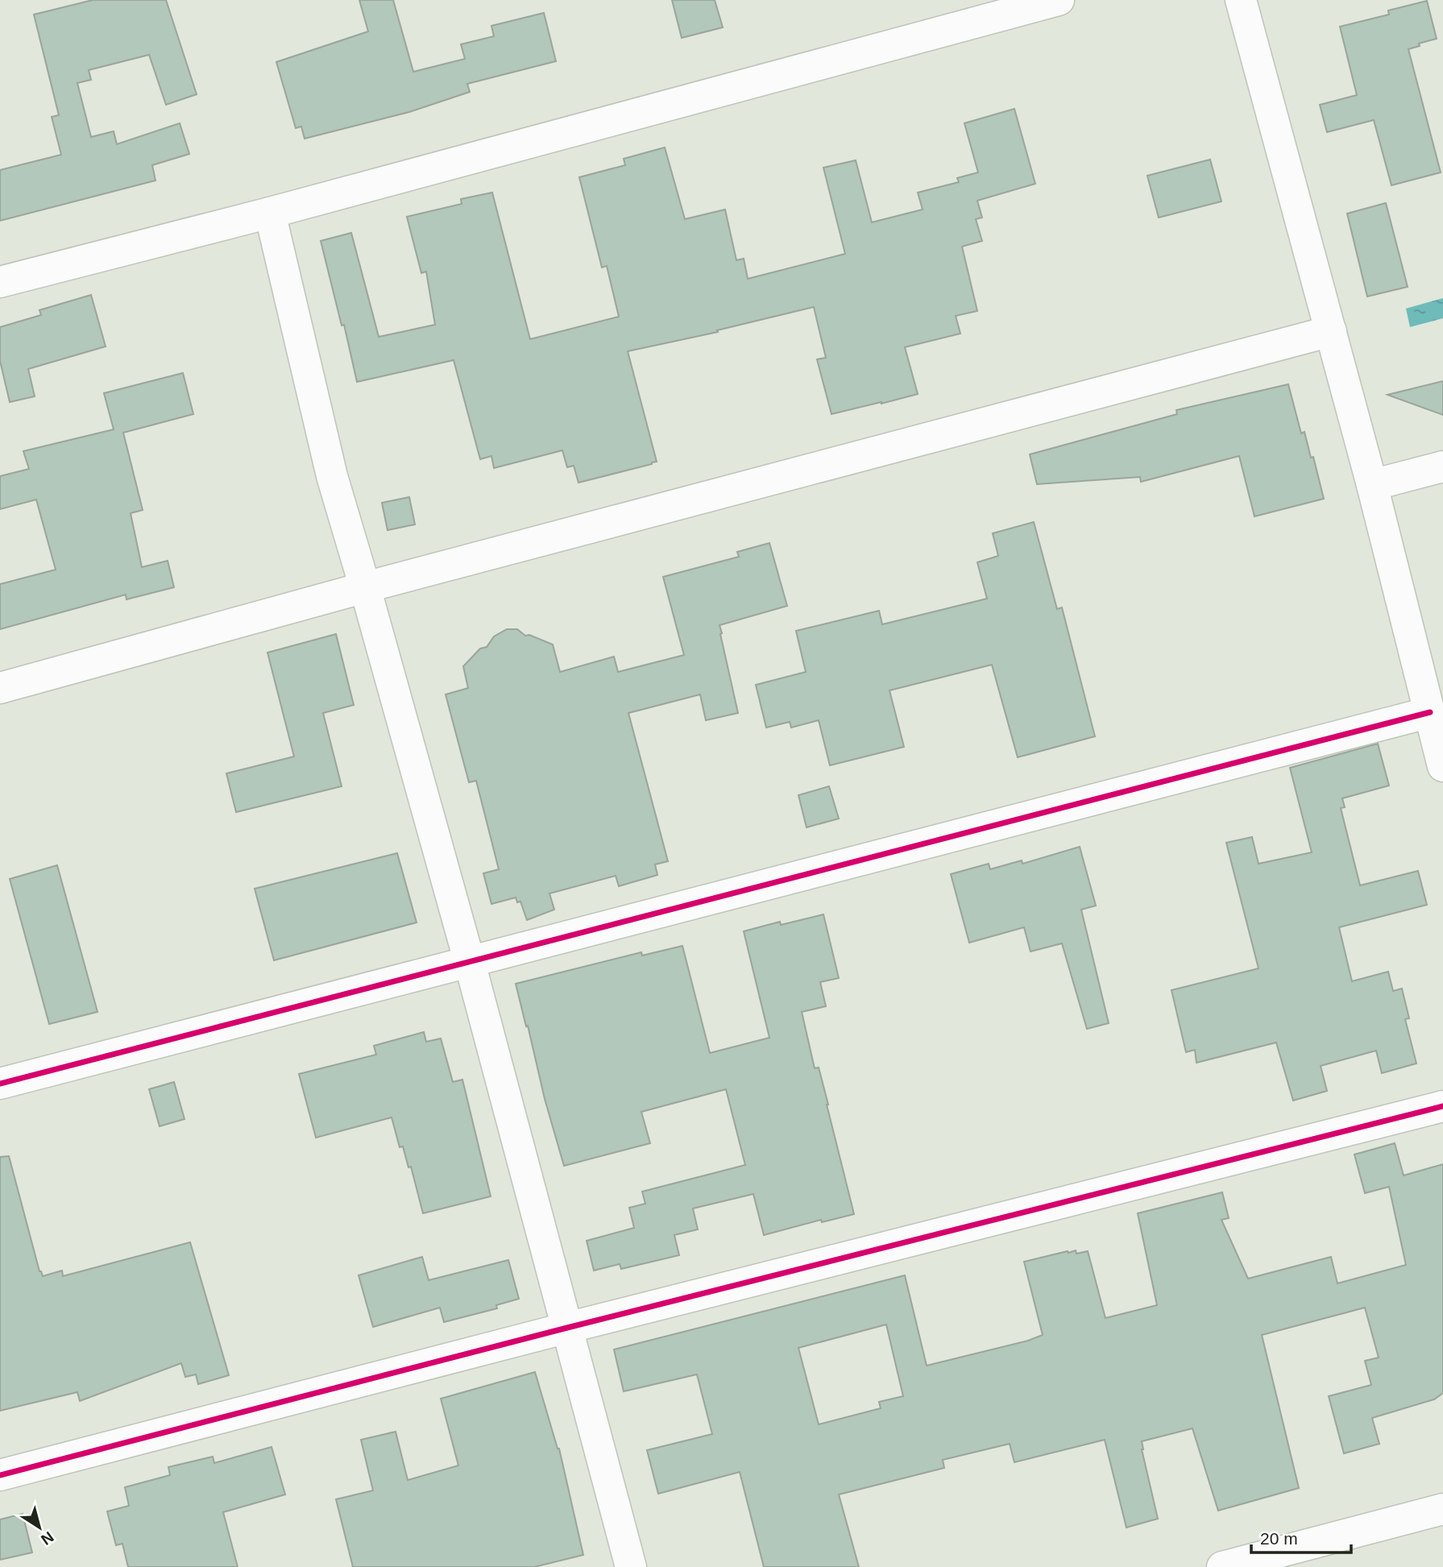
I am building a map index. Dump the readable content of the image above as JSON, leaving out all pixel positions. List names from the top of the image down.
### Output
{
  "scale_bar": "20 m",
  "north": "bottom right"
}
